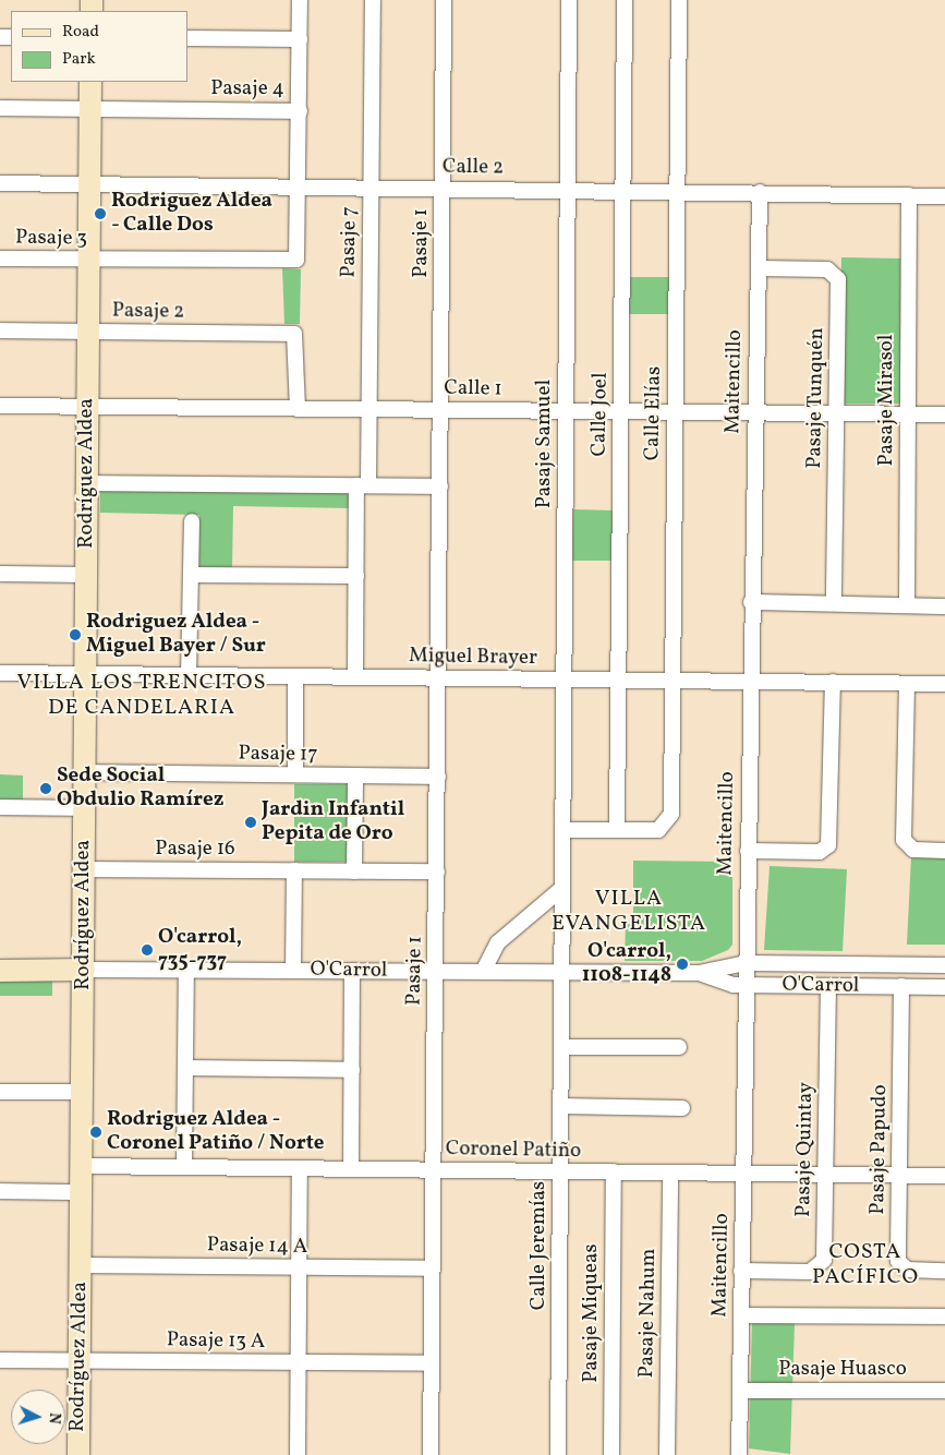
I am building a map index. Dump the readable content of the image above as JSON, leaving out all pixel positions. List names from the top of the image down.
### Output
{
  "streets": {
    "main road": ["Rodríguez Aldea", "O'Carrol"],
    "street": [
      "Pasaje 4",
      "Calle 2",
      "Pasaje 3",
      "Pasaje 7",
      "Pasaje 1",
      "Pasaje 2",
      "Maitencillo",
      "Calle 1",
      "Pasaje Tunquén",
      "Pasaje Mirasol",
      "Calle Elías",
      "Calle Joel",
      "Pasaje Samuel",
      "Miguel Brayer",
      "Pasaje 17",
      "Pasaje 16",
      "Pasaje Quintay",
      "Pasaje Papudo",
      "Coronel Patiño",
      "Calle Jeremías",
      "Pasaje 14 A",
      "Pasaje Miqueas",
      "Pasaje Nahum",
      "Pasaje 13 A",
      "Pasaje Huasco"
    ]
  },
  "crossings": [
    ["Pasaje 4", "Rodríguez Aldea"],
    ["Calle 2", "Pasaje 3"],
    ["Calle 2", "Pasaje 7"],
    ["Calle 2", "Pasaje 1"],
    ["Calle 2", "Maitencillo"],
    ["Calle 2", "Pasaje Mirasol"],
    ["Calle 2", "Calle Elías"],
    ["Calle 2", "Calle Joel"],
    ["Calle 2", "Pasaje Samuel"],
    ["Calle 2", "Rodríguez Aldea"],
    ["Pasaje 3", "Rodríguez Aldea"],
    ["Pasaje 7", "Calle 1"],
    ["Pasaje 7", "Miguel Brayer"],
    ["Pasaje 1", "Calle 1"],
    ["Pasaje 1", "Miguel Brayer"],
    ["Pasaje 1", "Pasaje 17"],
    ["Pasaje 1", "Pasaje 16"],
    ["Pasaje 1", "O'Carrol"],
    ["Pasaje 1", "Coronel Patiño"],
    ["Pasaje 1", "Pasaje 14 A"],
    ["Pasaje 1", "Pasaje 13 A"],
    ["Pasaje 2", "Calle 1"],
    ["Pasaje 2", "Rodríguez Aldea"],
    ["Maitencillo", "Calle 1"],
    ["Maitencillo", "Pasaje Tunquén"],
    ["Maitencillo", "Miguel Brayer"],
    ["Maitencillo", "O'Carrol"],
    ["Maitencillo", "Pasaje Quintay"],
    ["Maitencillo", "Coronel Patiño"],
    ["Maitencillo", "Pasaje Huasco"],
    ["Calle 1", "Pasaje Tunquén"],
    ["Calle 1", "Pasaje Mirasol"],
    ["Calle 1", "Calle Elías"],
    ["Calle 1", "Calle Joel"],
    ["Calle 1", "Pasaje Samuel"],
    ["Calle 1", "Rodríguez Aldea"],
    ["Calle Elías", "Calle Joel"],
    ["Calle Elías", "Miguel Brayer"],
    ["Calle Joel", "Miguel Brayer"],
    ["Pasaje Samuel", "Miguel Brayer"],
    ["Pasaje Samuel", "O'Carrol"],
    ["Pasaje Samuel", "Calle Jeremías"],
    ["Rodríguez Aldea", "Miguel Brayer"],
    ["Rodríguez Aldea", "Pasaje 17"],
    ["Rodríguez Aldea", "Pasaje 16"],
    ["Rodríguez Aldea", "O'Carrol"],
    ["Rodríguez Aldea", "Coronel Patiño"],
    ["Rodríguez Aldea", "Pasaje 14 A"],
    ["Rodríguez Aldea", "Pasaje 13 A"],
    ["O'Carrol", "Pasaje Quintay"],
    ["O'Carrol", "Pasaje Papudo"],
    ["O'Carrol", "Calle Jeremías"],
    ["Pasaje Quintay", "Coronel Patiño"],
    ["Pasaje Papudo", "Coronel Patiño"],
    ["Coronel Patiño", "Calle Jeremías"],
    ["Coronel Patiño", "Pasaje Miqueas"],
    ["Coronel Patiño", "Pasaje Nahum"]
  ],
  "districts": ["VILLA LOS TRENCITOS DE CANDELARIA", "VILLA EVANGELISTA", "COSTA PACÍFICO"],
  "places": [
    "Rodriguez Aldea - Calle Dos",
    "Rodriguez Aldea - Miguel Bayer / Sur",
    "Sede Social Obdulio Ramírez",
    "Jardin Infantil Pepita de Oro",
    "O'carrol, 735-737",
    "O'carrol, 1108-1148",
    "Rodriguez Aldea - Coronel Patiño / Norte"
  ],
  "legend": ["Road", "Park"],
  "north": "right"
}
